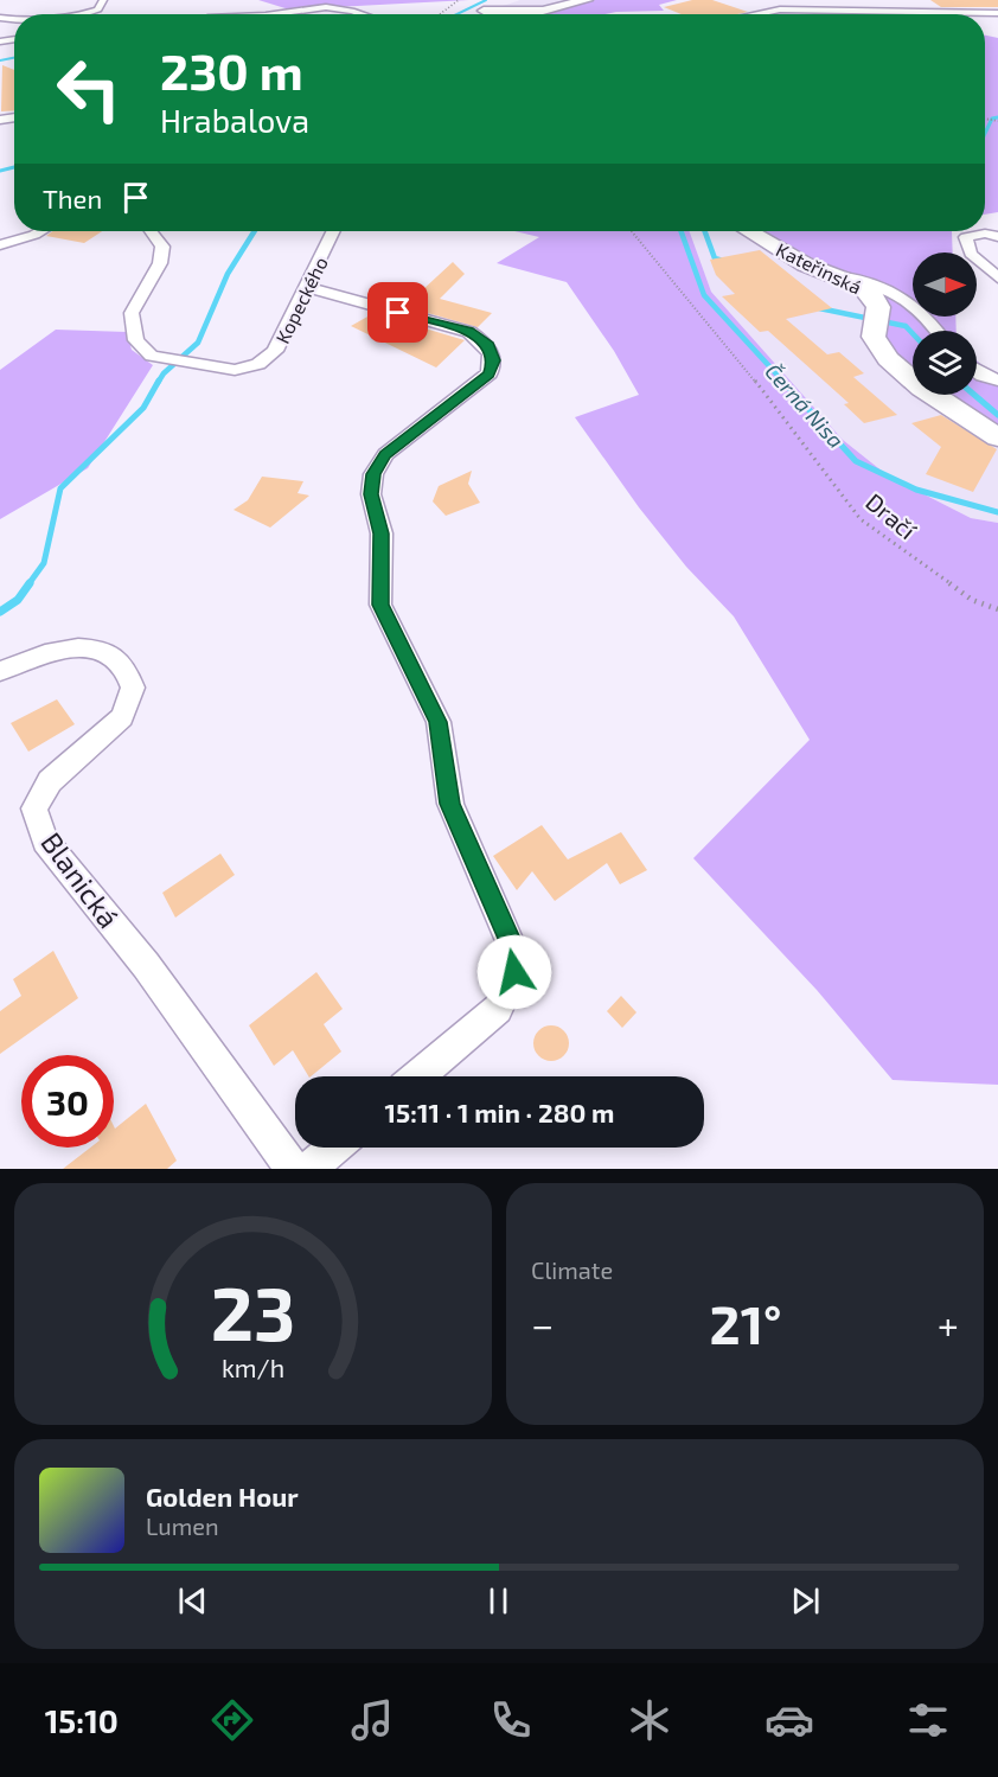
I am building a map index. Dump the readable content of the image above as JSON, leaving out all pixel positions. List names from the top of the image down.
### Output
{
  "streets": {
    "street": ["Kateřinská", "Kopeckého", "Blanická"],
    "path": ["Dračí"]
  },
  "water": ["Černá Nisa"],
  "north": "right",
  "page": {
    "turn": ["230 m", "Hrabalova"],
    "then": "Then",
    "limit": "30",
    "trip": "15:11 · 1 min · 280 m",
    "tile": "Climate",
    "heat": ["−", "21°", "+"],
    "song": ["Golden Hour", "Lumen"],
    "tabs": "15:10",
    "gauge": ["23", "km/h"]
  }
}
